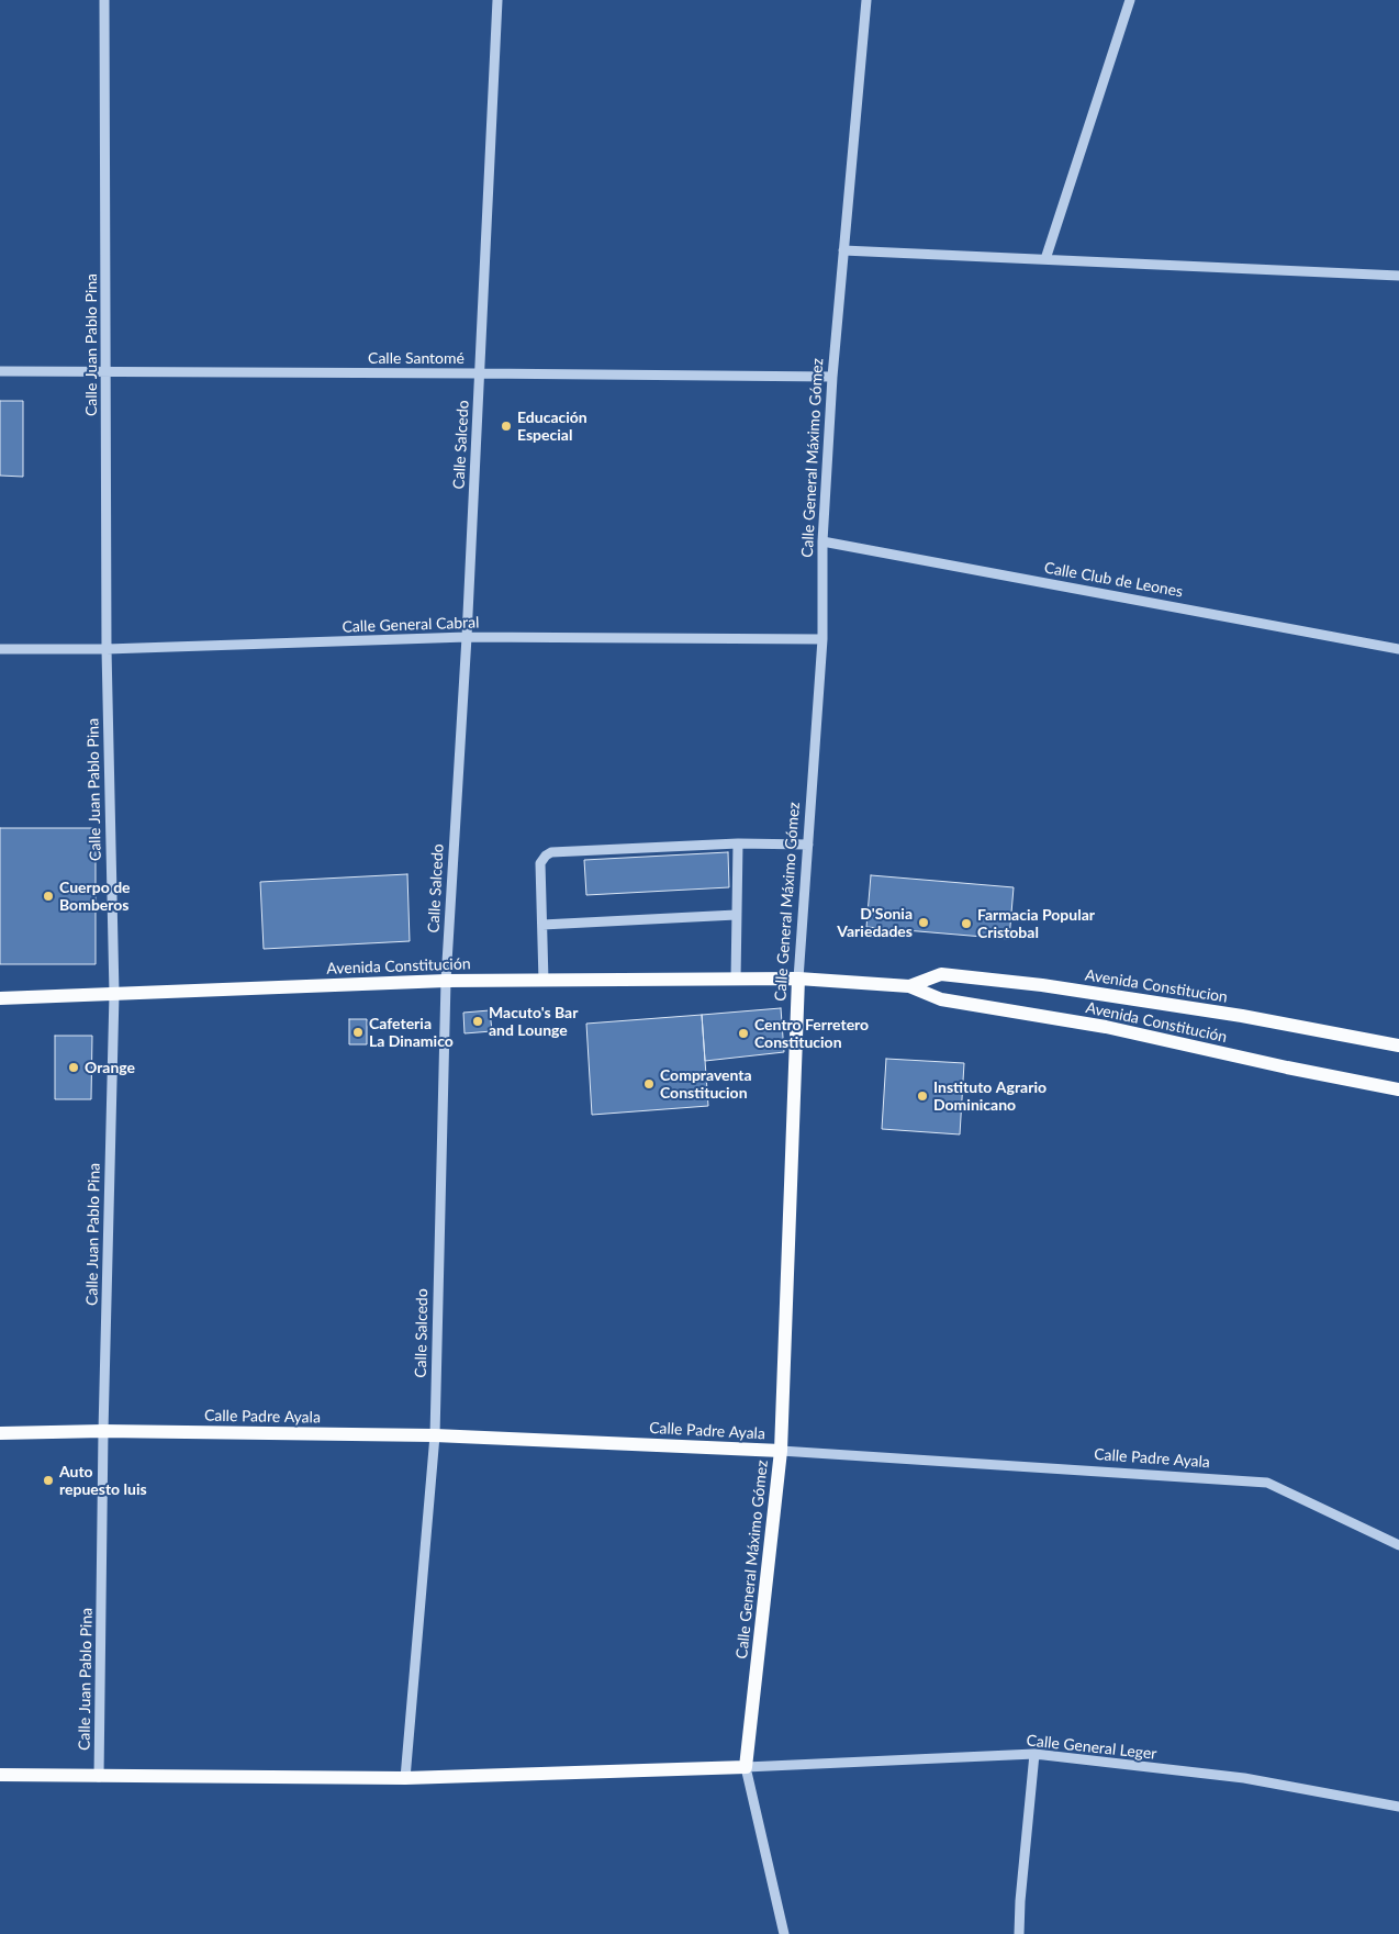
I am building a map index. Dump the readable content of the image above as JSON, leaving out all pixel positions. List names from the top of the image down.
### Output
{
  "streets": {
    "main road": [
      "Calle General Máximo Gómez",
      "Avenida Constitución",
      "Avenida Constitucion",
      "Calle Padre Ayala"
    ],
    "street": [
      "Calle Juan Pablo Pina",
      "Calle Santomé",
      "Calle Salcedo",
      "Calle Club de Leones",
      "Calle General Cabral",
      "Calle General Leger"
    ]
  },
  "crossings": [
    ["Calle Juan Pablo Pina", "Calle Santomé"],
    ["Calle Juan Pablo Pina", "Calle General Cabral"],
    ["Calle Juan Pablo Pina", "Avenida Constitución"],
    ["Calle Juan Pablo Pina", "Calle Padre Ayala"],
    ["Calle Santomé", "Calle Salcedo"],
    ["Calle Santomé", "Calle General Máximo Gómez"],
    ["Calle Salcedo", "Calle General Cabral"],
    ["Calle Salcedo", "Avenida Constitución"],
    ["Calle Salcedo", "Calle Padre Ayala"],
    ["Calle General Máximo Gómez", "Calle Club de Leones"],
    ["Calle General Máximo Gómez", "Calle General Cabral"],
    ["Calle General Máximo Gómez", "Avenida Constitución"],
    ["Calle General Máximo Gómez", "Calle Padre Ayala"],
    ["Calle General Máximo Gómez", "Calle General Leger"],
    ["Avenida Constitución", "Avenida Constitucion"]
  ],
  "places": [
    "Educación Especial",
    "Cuerpo de Bomberos",
    "D'Sonia Variedades",
    "Farmacia Popular Cristobal",
    "Macuto's Bar and Lounge",
    "Cafeteria La Dinamico",
    "Centro Ferretero Constitucion",
    "Orange",
    "Compraventa Constitucion",
    "Instituto Agrario Dominicano",
    "Auto repuesto luis"
  ]
}
